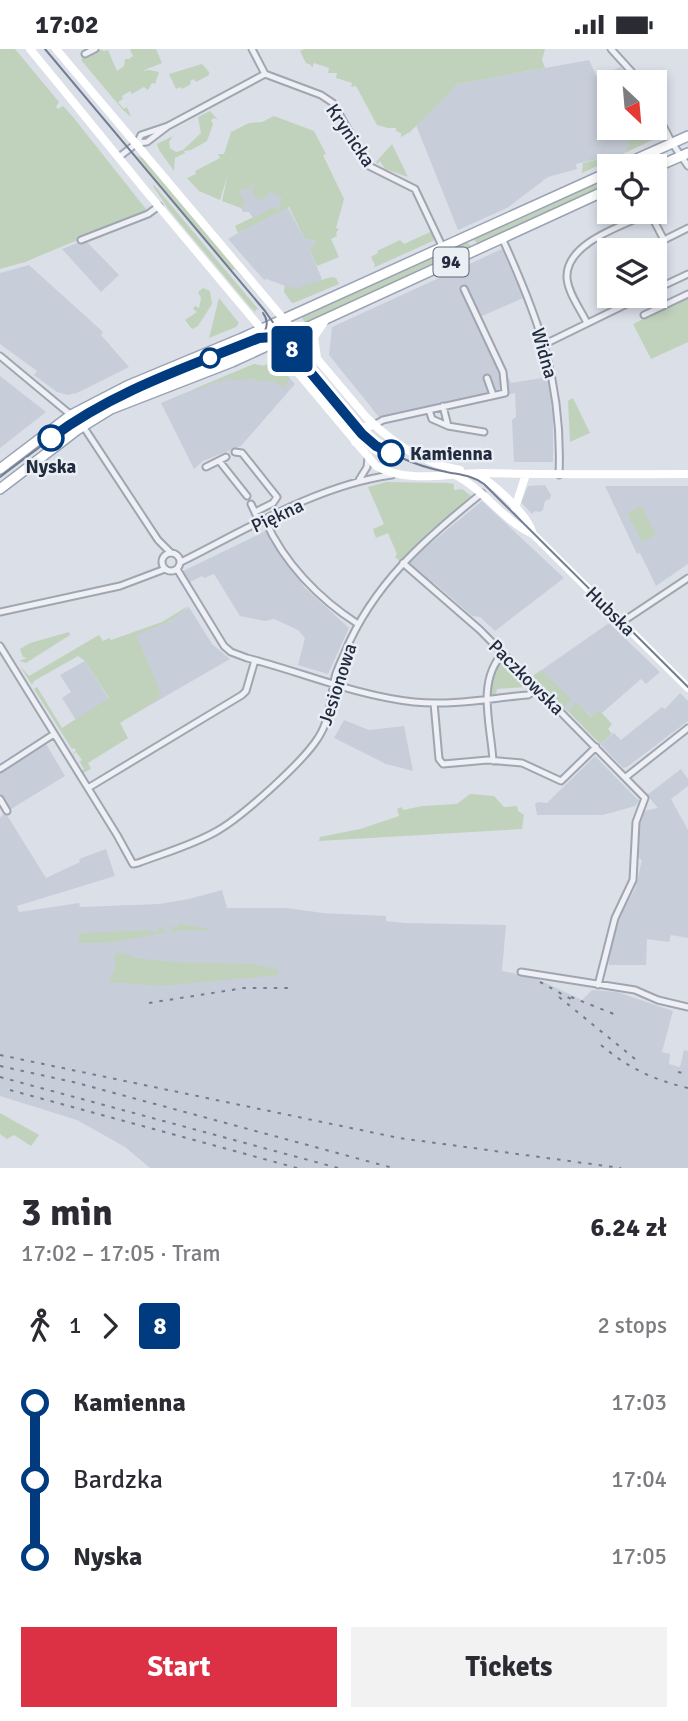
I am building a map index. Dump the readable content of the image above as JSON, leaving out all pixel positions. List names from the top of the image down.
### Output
{
  "streets": {
    "main road": ["94"],
    "street": [
      "Krynicka",
      "Widna",
      "Piękna",
      "Hubska",
      "Paczkowska",
      "Jesionowa"
    ]
  },
  "crossings": [
    ["Krynicka", "94"],
    ["94", "Widna"],
    ["Hubska", "Jesionowa"],
    ["Paczkowska", "Jesionowa"]
  ],
  "places": ["Nyska", "Kamienna"],
  "lines": ["tram line 8"],
  "north": "bottom right",
  "page": {
    "status": "17:02",
    "on_map": "8",
    "heading": ["3 min", "17:02 – 17:05 · Tram", "6.24 zł"],
    "legs": ["1", "8", "2 stops"],
    "list": [
      {
        "name": "Kamienna",
        "value": "17:03"
      },
      {
        "name": "Bardzka",
        "value": "17:04"
      },
      {
        "name": "Nyska",
        "value": "17:05"
      }
    ],
    "buttons": ["Start", "Tickets"]
  }
}
